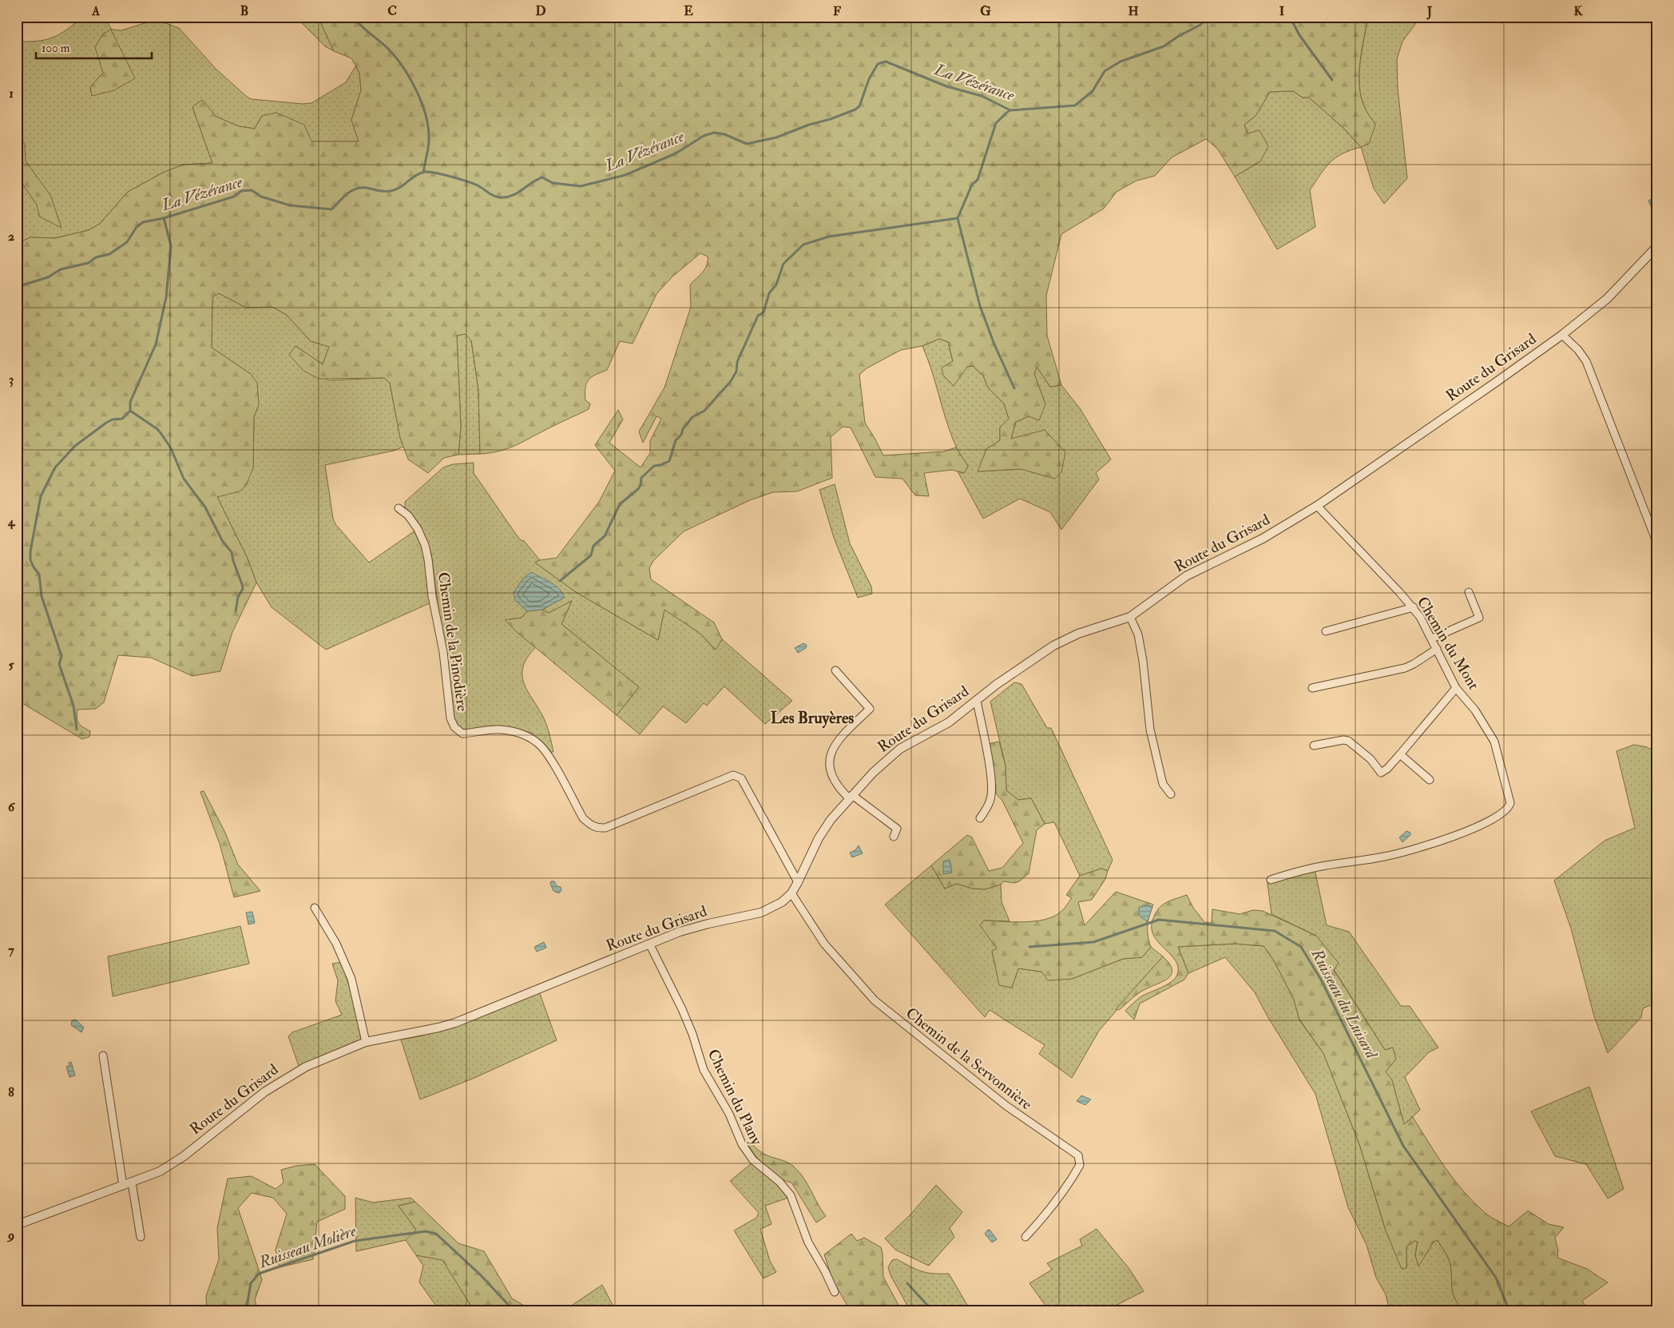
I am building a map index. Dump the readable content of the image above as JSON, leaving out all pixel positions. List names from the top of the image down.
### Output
{
  "streets": {
    "street": [
      "Route du Grisard",
      "Chemin de la Pinodière",
      "Chemin du Mont",
      "Chemin de la Servonnière",
      "Chemin du Plany"
    ]
  },
  "crossings": [
    ["Route du Grisard", "Chemin de la Pinodière"],
    ["Route du Grisard", "Chemin du Mont"],
    ["Route du Grisard", "Chemin de la Servonnière"],
    ["Route du Grisard", "Chemin du Plany"]
  ],
  "districts": ["Les Bruyères"],
  "water": ["La Vézérance", "Ruisseau du Luisard", "Ruisseau Molière"],
  "scale_bar": "100 m",
  "grid": {
    "columns": [
      "A",
      "B",
      "C",
      "D",
      "E",
      "F",
      "G",
      "H",
      "I",
      "J",
      "K"
    ],
    "rows": [
      "1",
      "2",
      "3",
      "4",
      "5",
      "6",
      "7",
      "8",
      "9"
    ]
  }
}
